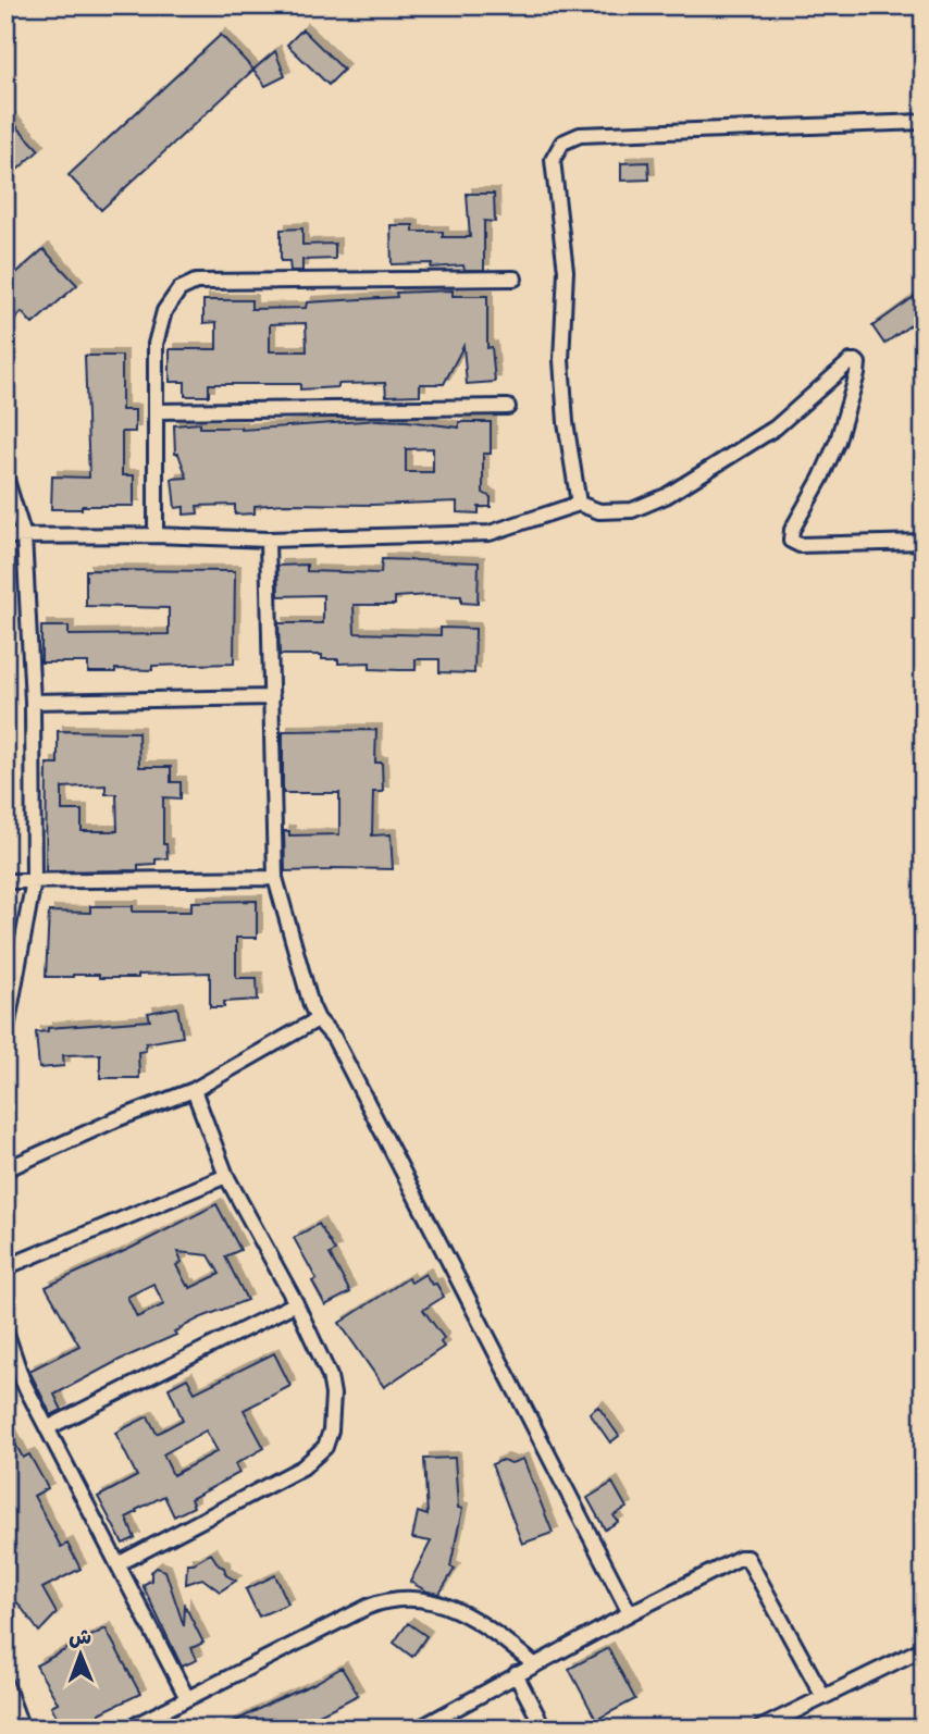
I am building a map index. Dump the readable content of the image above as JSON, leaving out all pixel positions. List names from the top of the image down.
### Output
{
  "north": "top"
}
